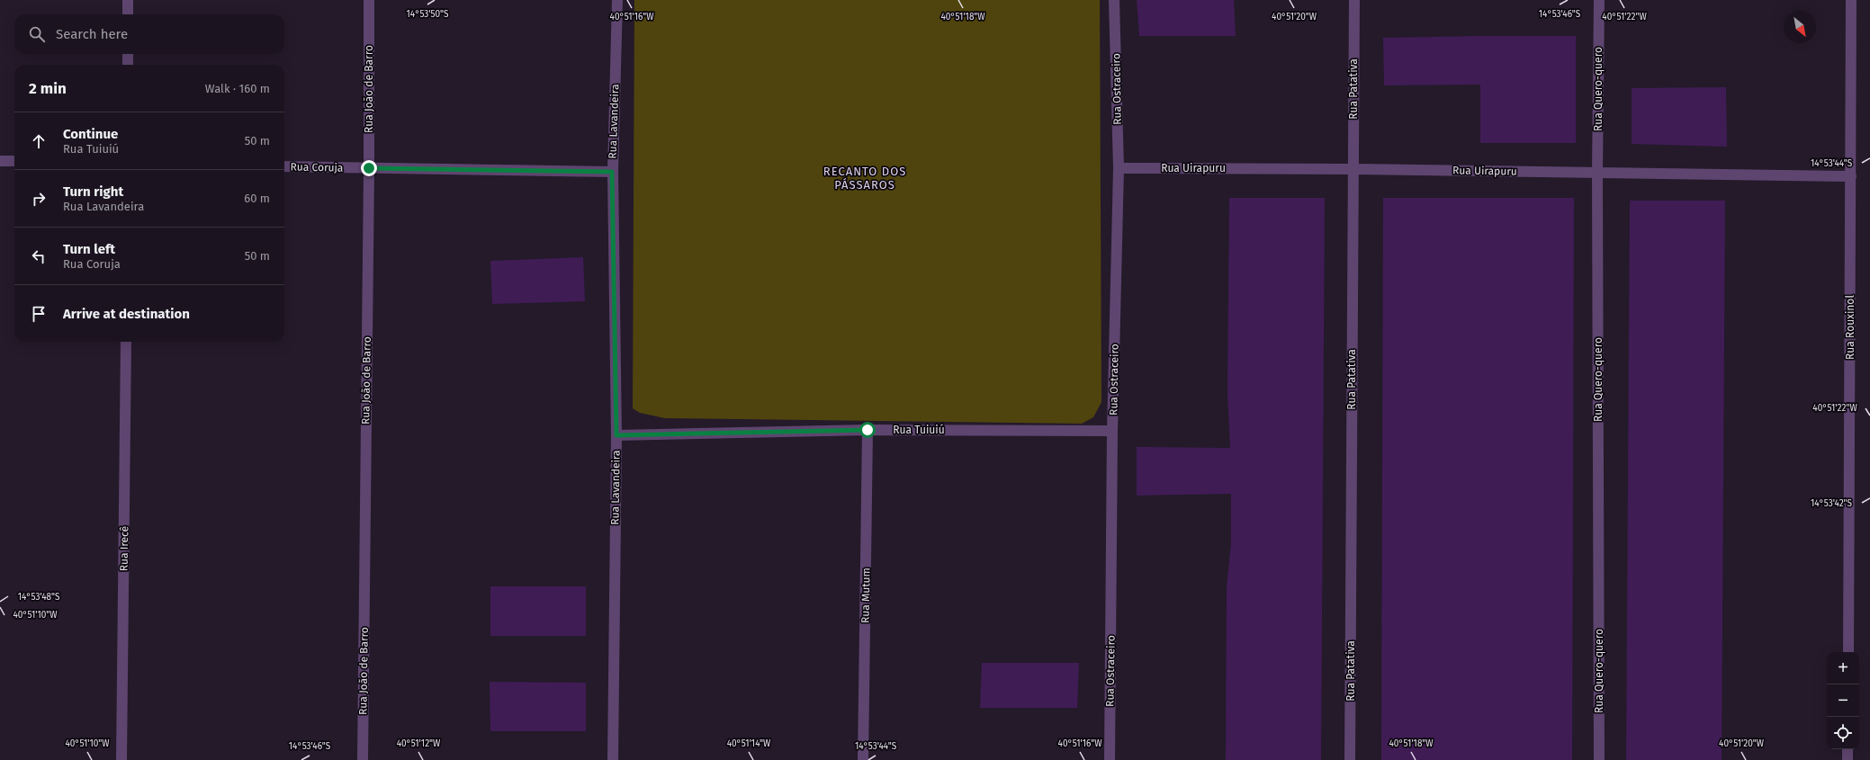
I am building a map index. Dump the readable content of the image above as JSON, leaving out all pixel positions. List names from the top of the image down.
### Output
{
  "streets": {
    "street": [
      "Rua João de Barro",
      "Rua Ostraceiro",
      "Rua Patativa",
      "Rua Quero-quero",
      "Rua Lavandeira",
      "Rua Coruja",
      "Rua Uirapuru",
      "Rua Rouxinol",
      "Rua Tuiuiú",
      "Rua Irecê",
      "Rua Mutum"
    ]
  },
  "crossings": [
    ["Rua João de Barro", "Rua Coruja"],
    ["Rua Ostraceiro", "Rua Uirapuru"],
    ["Rua Ostraceiro", "Rua Tuiuiú"],
    ["Rua Patativa", "Rua Uirapuru"],
    ["Rua Quero-quero", "Rua Uirapuru"],
    ["Rua Lavandeira", "Rua Coruja"],
    ["Rua Lavandeira", "Rua Tuiuiú"],
    ["Rua Uirapuru", "Rua Rouxinol"],
    ["Rua Tuiuiú", "Rua Mutum"]
  ],
  "districts": ["RECANTO DOS PÁSSAROS"],
  "north": "bottom right",
  "page": {
    "search": "Search here",
    "heading": ["2 min", "Walk · 160 m"],
    "list": [
      ["Continue", "Rua Tuiuiú", "50 m"],
      ["Turn right", "Rua Lavandeira", "60 m"],
      ["Turn left", "Rua Coruja", "50 m"],
      "Arrive at destination"
    ],
    "map_buttons": ["+", "−"]
  },
  "coordinates": [
    "14°53'50\"S",
    "14°53'46\"S",
    "40°51'16\"W",
    "40°51'18\"W",
    "40°51'20\"W",
    "40°51'22\"W",
    "14°53'44\"S",
    "14°53'42\"S",
    "14°53'48\"S",
    "40°51'10\"W",
    "40°51'12\"W",
    "40°51'14\"W"
  ]
}
